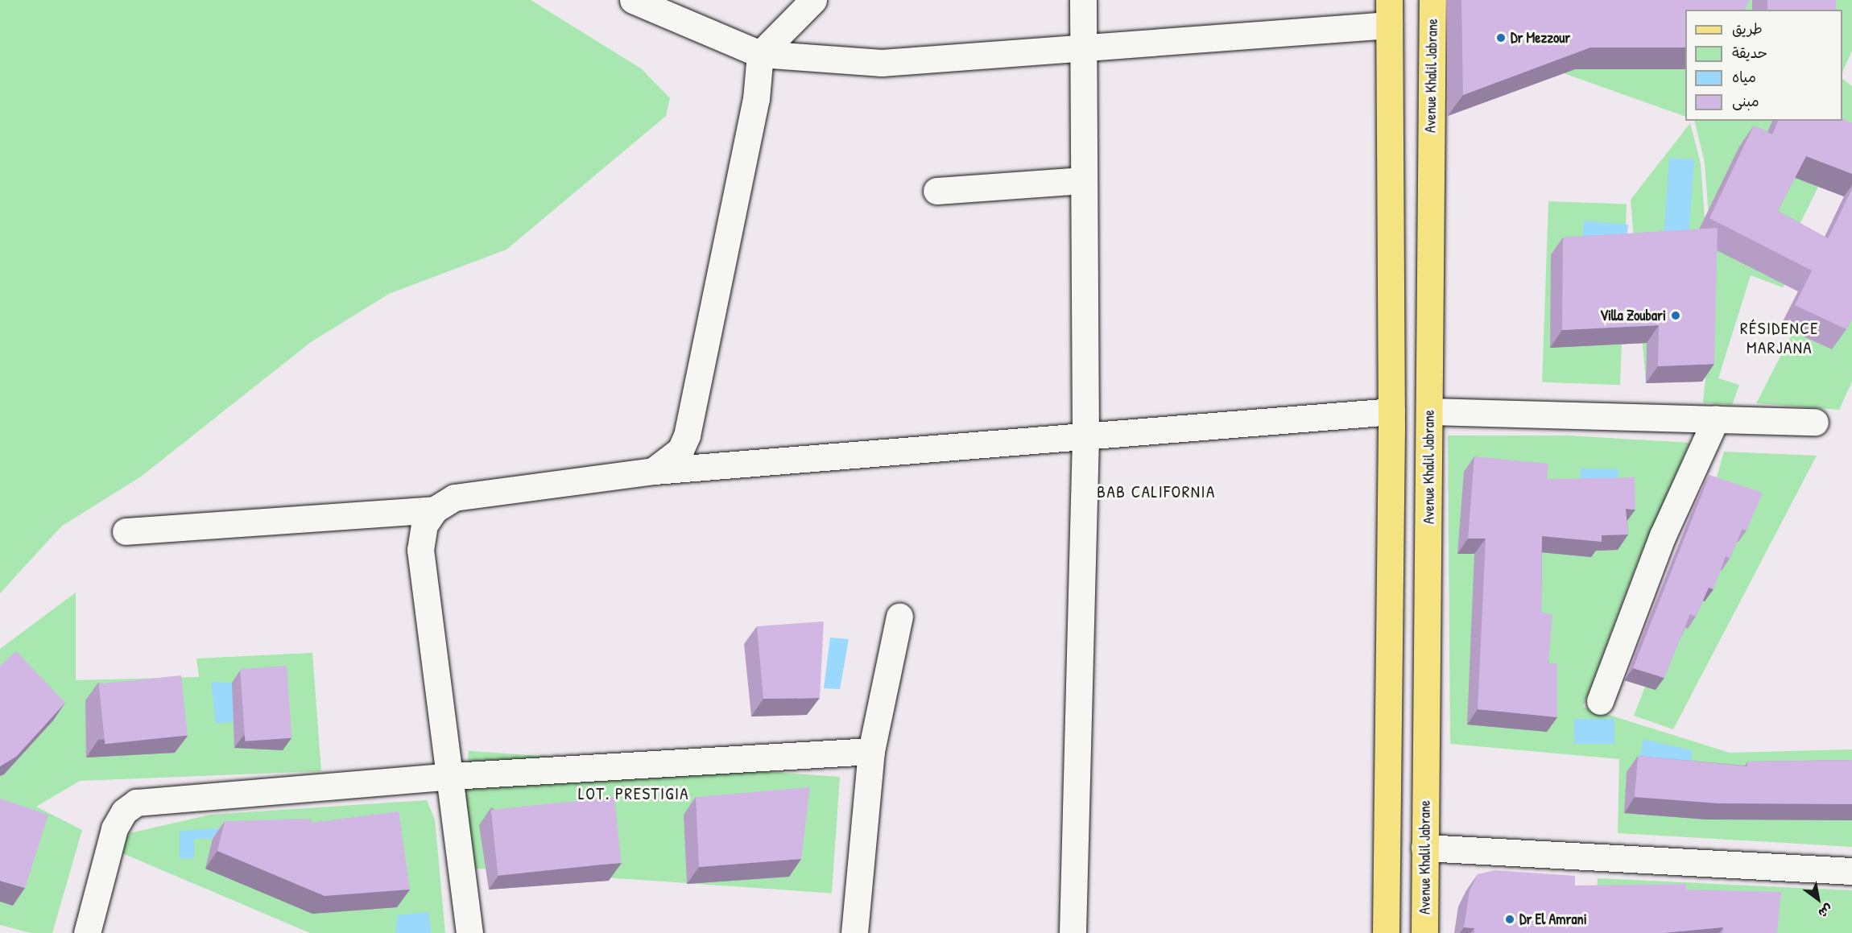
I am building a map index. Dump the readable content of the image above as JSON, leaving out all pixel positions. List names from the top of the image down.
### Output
{
  "streets": {
    "main road": ["Avenue Khalil Jabrane"]
  },
  "districts": ["RÉSIDENCE MARJANA", "BAB CALIFORNIA", "LOT. PRESTIGIA"],
  "places": ["Dr Mezzour", "Villa Zoubari", "Dr El Amrani"],
  "legend": [
    "طريق",
    "حديقة",
    "مياه",
    "مبنى"
  ],
  "north": "bottom right"
}
